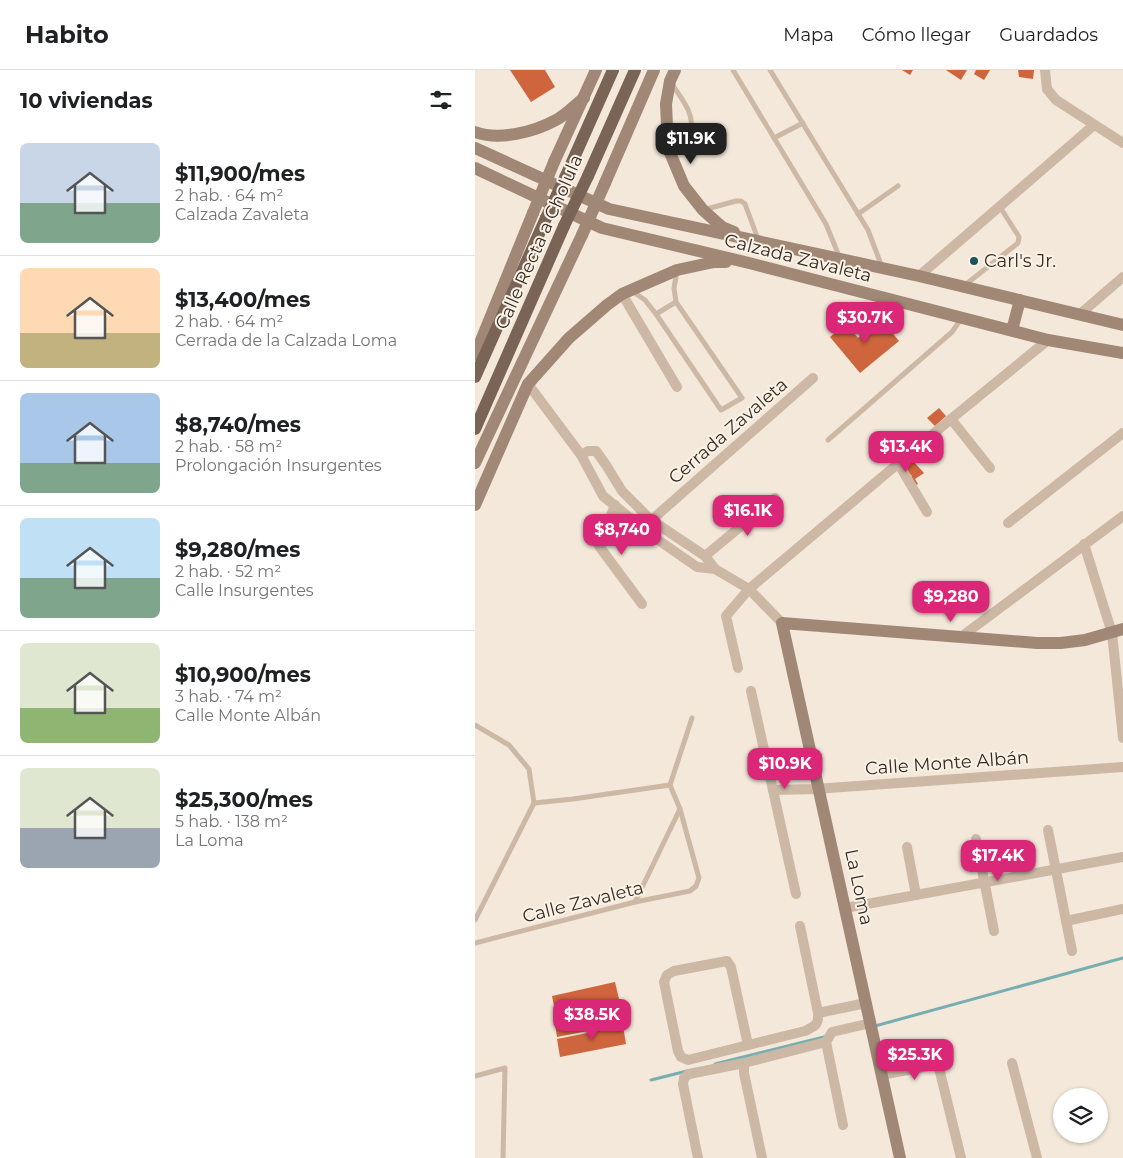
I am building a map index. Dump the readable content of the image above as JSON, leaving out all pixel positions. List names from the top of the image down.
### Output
{
  "streets": {
    "main road": ["Calle Recta a Cholula", "Calzada Zavaleta", "La Loma"],
    "street": ["Cerrada Zavaleta", "Calle Monte Albán"],
    "lane": ["Calle Zavaleta"]
  },
  "crossings": [
    ["Calle Monte Albán", "La Loma"]
  ],
  "places": ["Carl's Jr."],
  "page": {
    "header": "Habito",
    "nav": ["Mapa", "Cómo llegar", "Guardados"],
    "heading": "10 viviendas",
    "price": [
      "$11.9K",
      "$30.7K",
      "$13.4K",
      "$16.1K",
      "$8,740",
      "$9,280",
      "$10.9K",
      "$17.4K",
      "$38.5K",
      "$25.3K"
    ],
    "list": [
      {
        "name": "$11,900/mes",
        "note": "2 hab. · 64 m² · Calzada Zavaleta"
      },
      {
        "name": "$13,400/mes",
        "note": "2 hab. · 64 m² · Cerrada de la Calzada Loma"
      },
      {
        "name": "$8,740/mes",
        "note": "2 hab. · 58 m² · Prolongación Insurgentes"
      },
      {
        "name": "$9,280/mes",
        "note": "2 hab. · 52 m² · Calle Insurgentes"
      },
      {
        "name": "$10,900/mes",
        "note": "3 hab. · 74 m² · Calle Monte Albán"
      },
      {
        "name": "$25,300/mes",
        "note": "5 hab. · 138 m² · La Loma"
      }
    ]
  }
}
